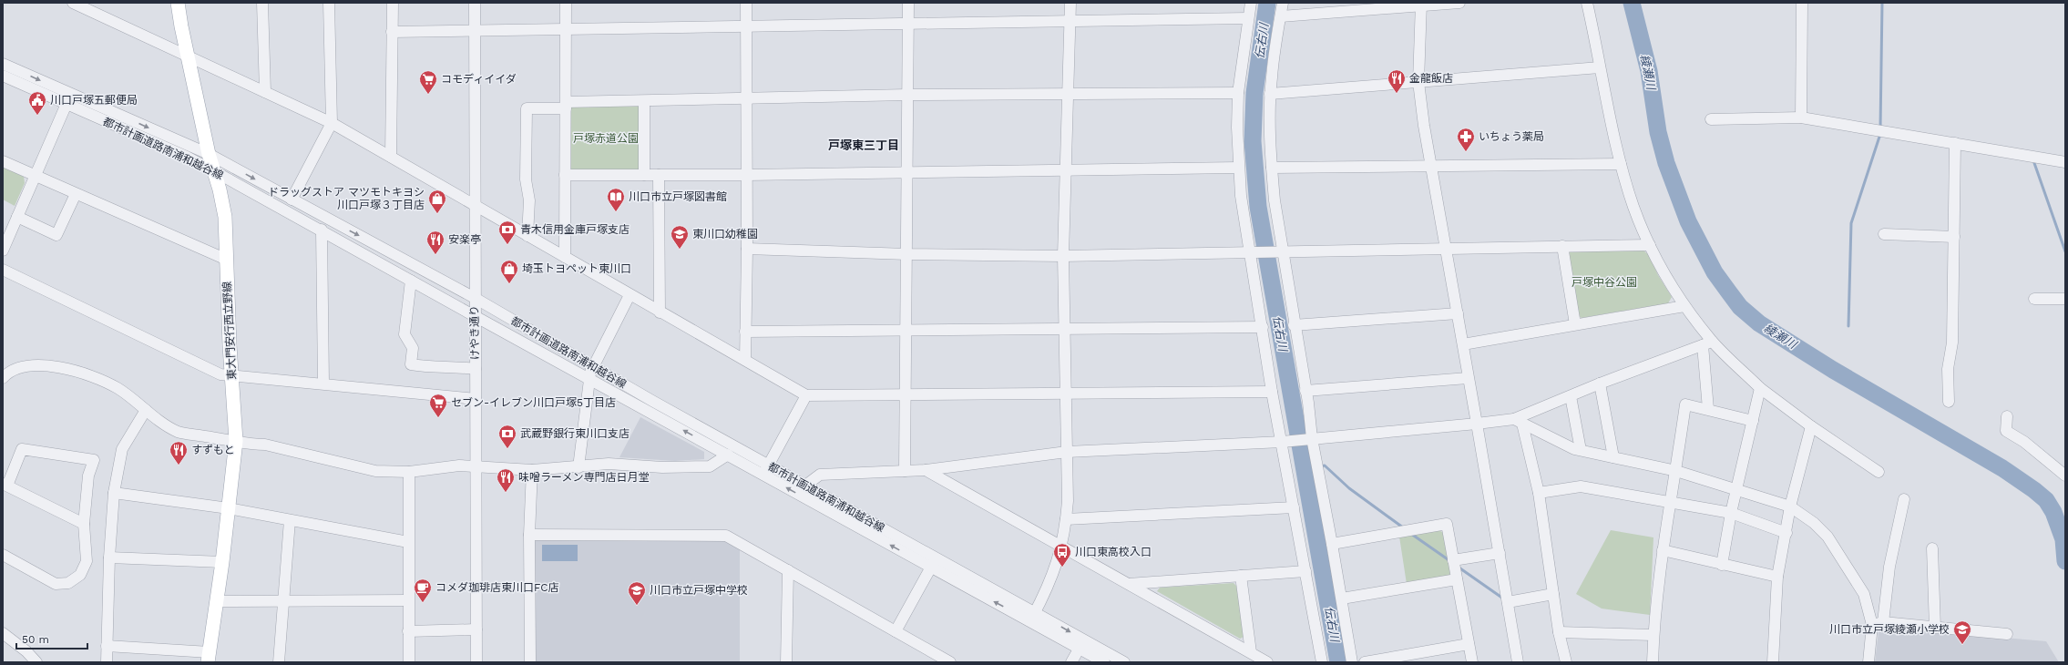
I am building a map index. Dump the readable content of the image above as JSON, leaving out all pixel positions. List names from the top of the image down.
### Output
{
  "streets": {
    "main road": ["東大門安行西立野線"],
    "street": ["都市計画道路南浦和越谷線", "けやき通り"]
  },
  "crossings": [
    ["都市計画道路南浦和越谷線", "東大門安行西立野線"],
    ["都市計画道路南浦和越谷線", "けやき通り"]
  ],
  "districts": ["戸塚東三丁目"],
  "water": ["伝右川", "綾瀬川"],
  "parks": ["戸塚赤道公園", "戸塚中谷公園"],
  "places": {
    "restaurant": [
      "金龍飯店",
      "安楽亭",
      "すずもと",
      "味噌ラーメン専門店日月堂"
    ],
    "supermarket": ["コモディイイダ", "セブン-イレブン川口戸塚5丁目店"],
    "public building": ["川口戸塚五郵便局"],
    "pharmacy": ["いちょう薬局"],
    "library": ["川口市立戸塚図書館"],
    "shop": ["ドラッグストア マツモトキヨシ 川口戸塚３丁目店", "埼玉トヨペット東川口"],
    "bank": ["青木信用金庫戸塚支店", "武蔵野銀行東川口支店"],
    "school or university": ["東川口幼稚園", "川口市立戸塚中学校", "川口市立戸塚綾瀬小学校"],
    "bus stop": ["川口東高校入口"],
    "cafe": ["コメダ珈琲店東川口FC店"]
  },
  "scale_bar": "50 m"
}
